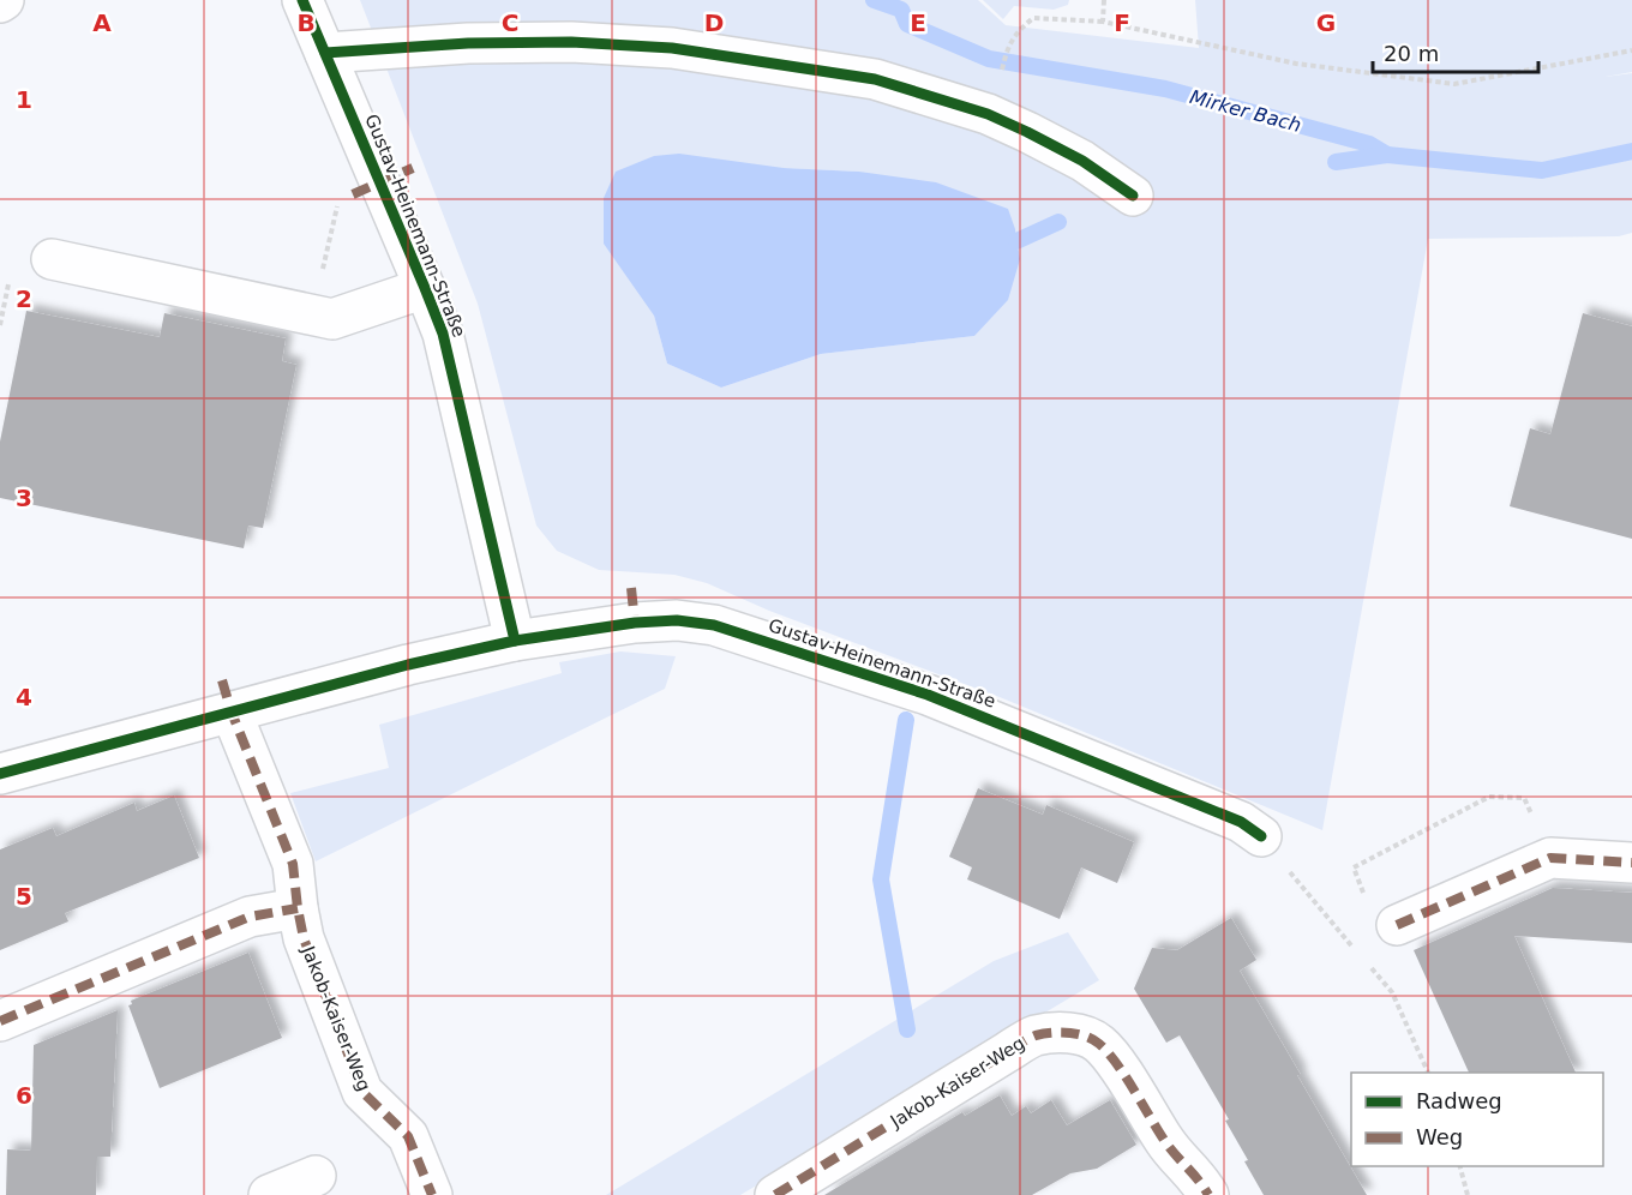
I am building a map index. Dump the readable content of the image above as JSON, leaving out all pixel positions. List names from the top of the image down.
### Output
{
  "streets": {
    "street": ["Gustav-Heinemann-Straße", "Jakob-Kaiser-Weg"]
  },
  "crossings": [
    ["Gustav-Heinemann-Straße", "Jakob-Kaiser-Weg"]
  ],
  "water": ["Mirker Bach"],
  "legend": ["Radweg", "Weg"],
  "scale_bar": "20 m",
  "grid": {
    "columns": [
      "A",
      "B",
      "C",
      "D",
      "E",
      "F",
      "G"
    ],
    "rows": [
      "1",
      "2",
      "3",
      "4",
      "5",
      "6"
    ]
  }
}
